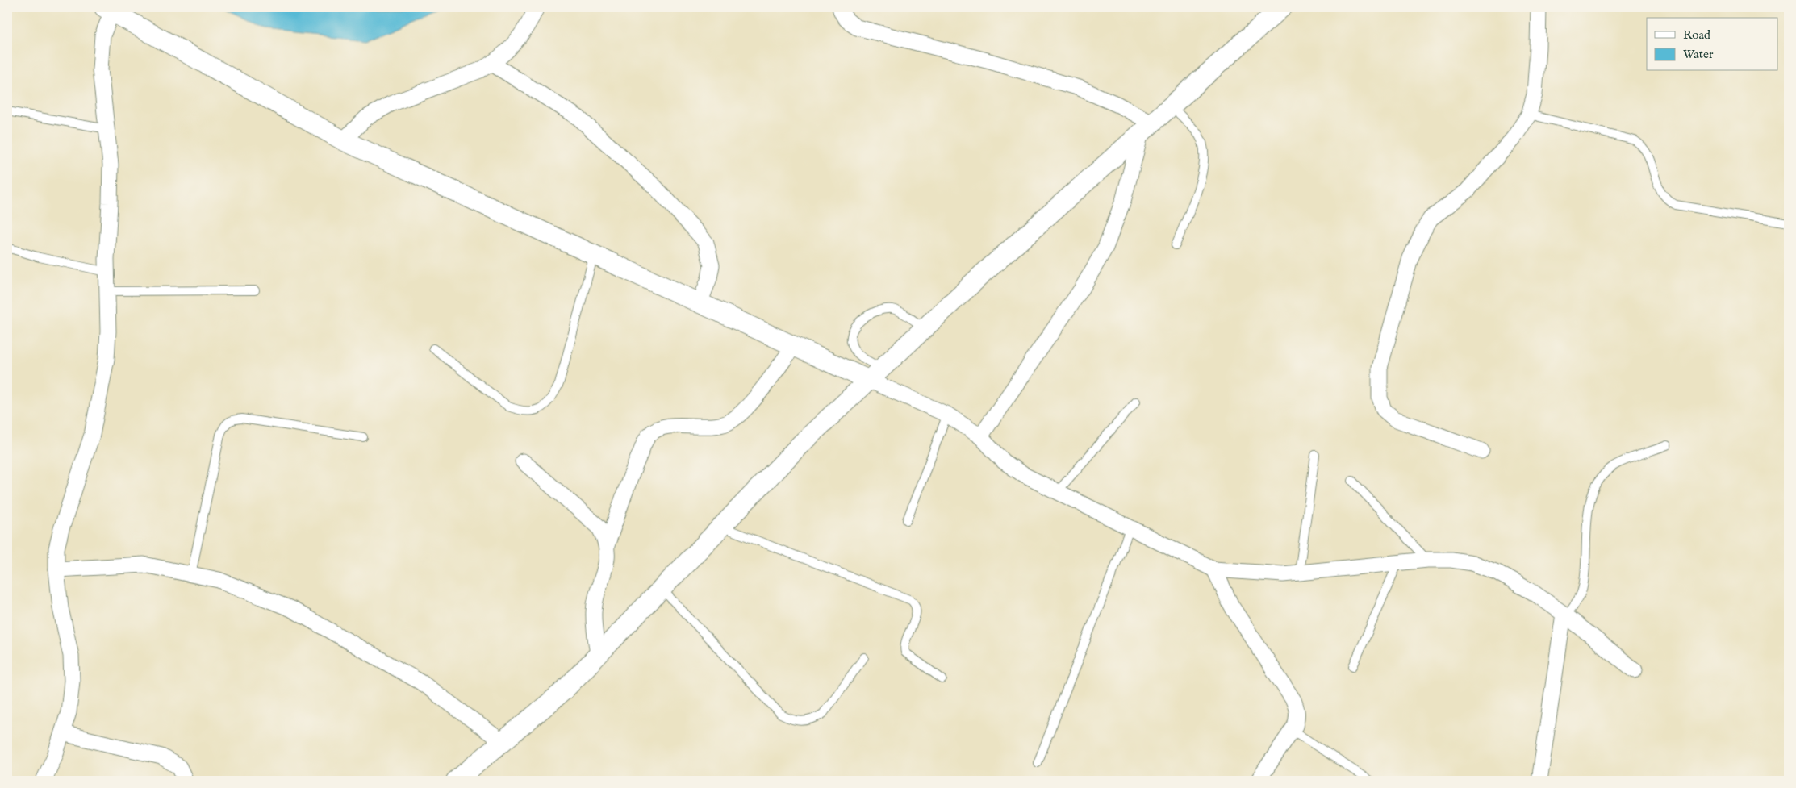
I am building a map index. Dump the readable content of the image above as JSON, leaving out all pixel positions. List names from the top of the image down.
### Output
{
  "legend": ["Road", "Water"]
}
